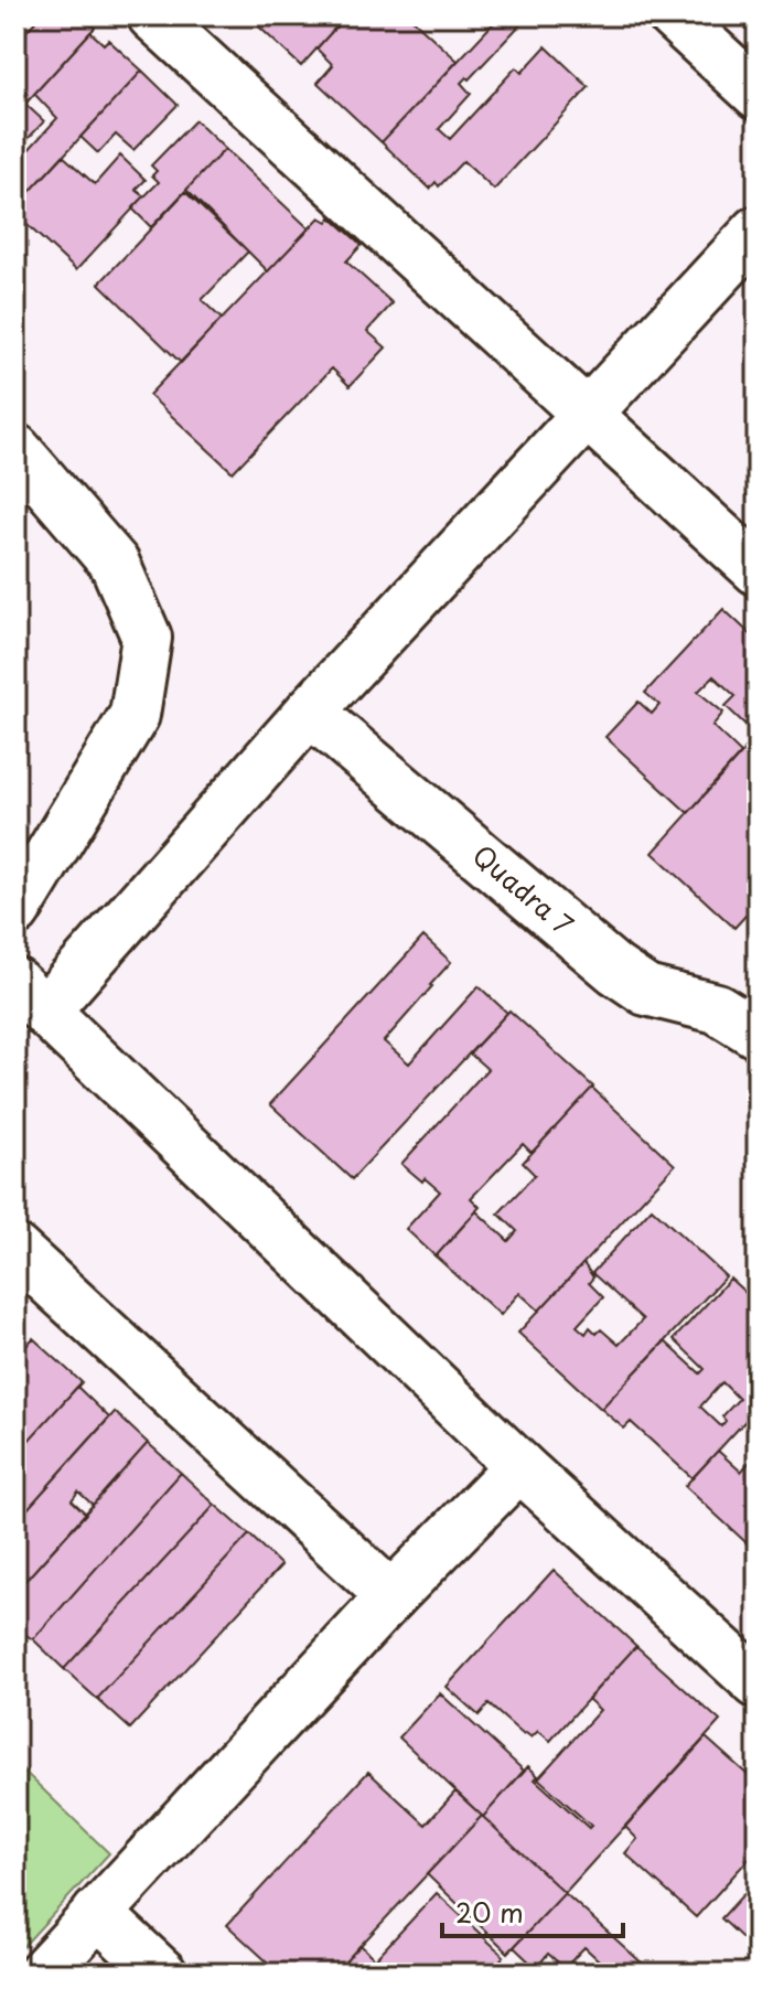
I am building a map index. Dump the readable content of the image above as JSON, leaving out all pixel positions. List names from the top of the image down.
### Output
{
  "streets": {
    "street": ["Quadra 7"]
  },
  "scale_bar": "20 m"
}
